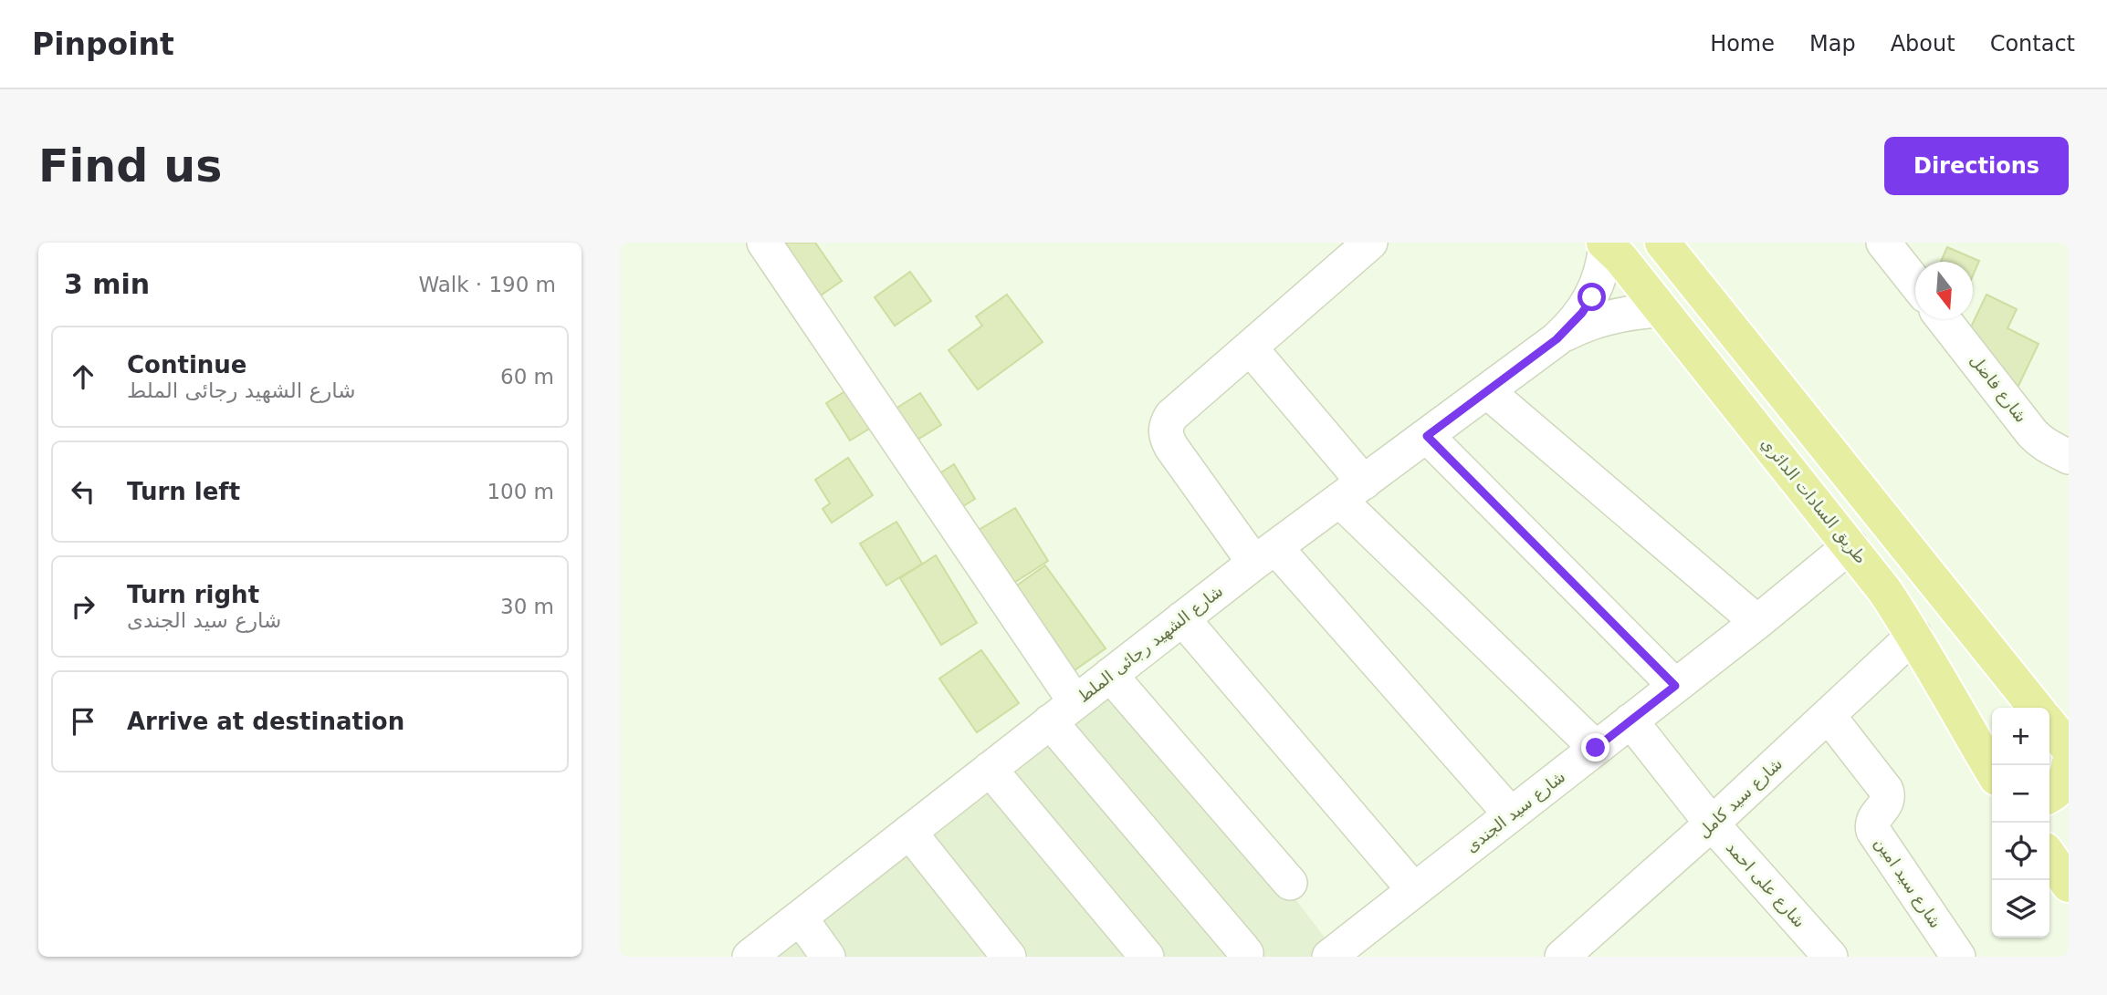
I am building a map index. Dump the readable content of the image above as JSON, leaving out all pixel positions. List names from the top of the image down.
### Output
{
  "streets": {
    "highway": ["طريق السادات الدائري"],
    "street": [
      "شارع فاضل",
      "شارع الشهيد رجائى الملط",
      "شارع سيد كامل",
      "شارع سيد الجندى",
      "شارع سيد امين",
      "شارع على احمد"
    ]
  },
  "crossings": [
    ["طريق السادات الدائري", "شارع الشهيد رجائى الملط"],
    ["طريق السادات الدائري", "شارع سيد كامل"],
    ["طريق السادات الدائري", "شارع سيد الجندى"],
    ["شارع سيد كامل", "شارع سيد امين"],
    ["شارع سيد كامل", "شارع على احمد"],
    ["شارع سيد الجندى", "شارع على احمد"]
  ],
  "north": "bottom",
  "page": {
    "header": "Pinpoint",
    "nav": [
      "Home",
      "Map",
      "About",
      "Contact"
    ],
    "buttons": "Directions",
    "title": "Find us",
    "heading": ["3 min", "Walk · 190 m"],
    "list": [
      ["Continue", "شارع الشهيد رجائى الملط", "60 m"],
      ["Turn left", "100 m"],
      ["Turn right", "شارع سيد الجندى", "30 m"],
      "Arrive at destination"
    ],
    "map_buttons": ["+", "−"]
  }
}
